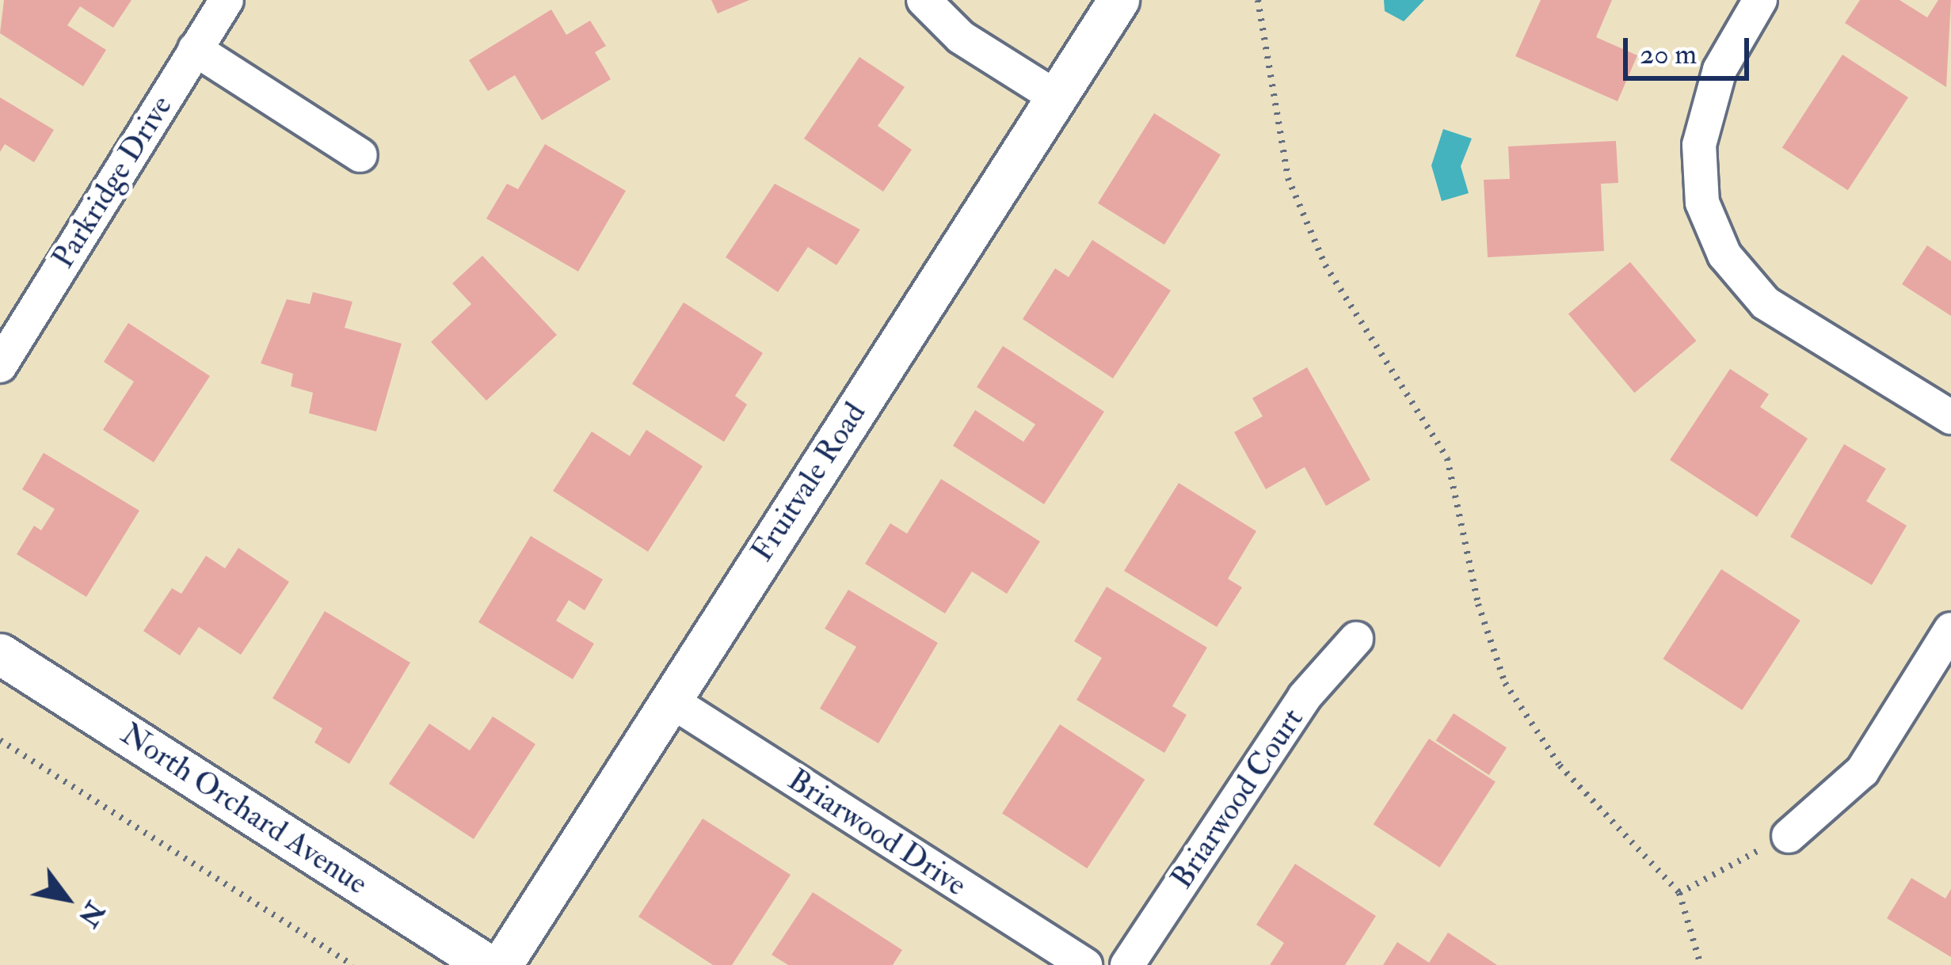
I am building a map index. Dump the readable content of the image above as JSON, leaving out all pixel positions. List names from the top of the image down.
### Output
{
  "streets": {
    "street": [
      "Parkridge Drive",
      "Fruitvale Road",
      "Briarwood Court",
      "North Orchard Avenue",
      "Briarwood Drive"
    ]
  },
  "crossings": [
    ["Fruitvale Road", "Briarwood Drive"]
  ],
  "scale_bar": "20 m",
  "north": "bottom right"
}
